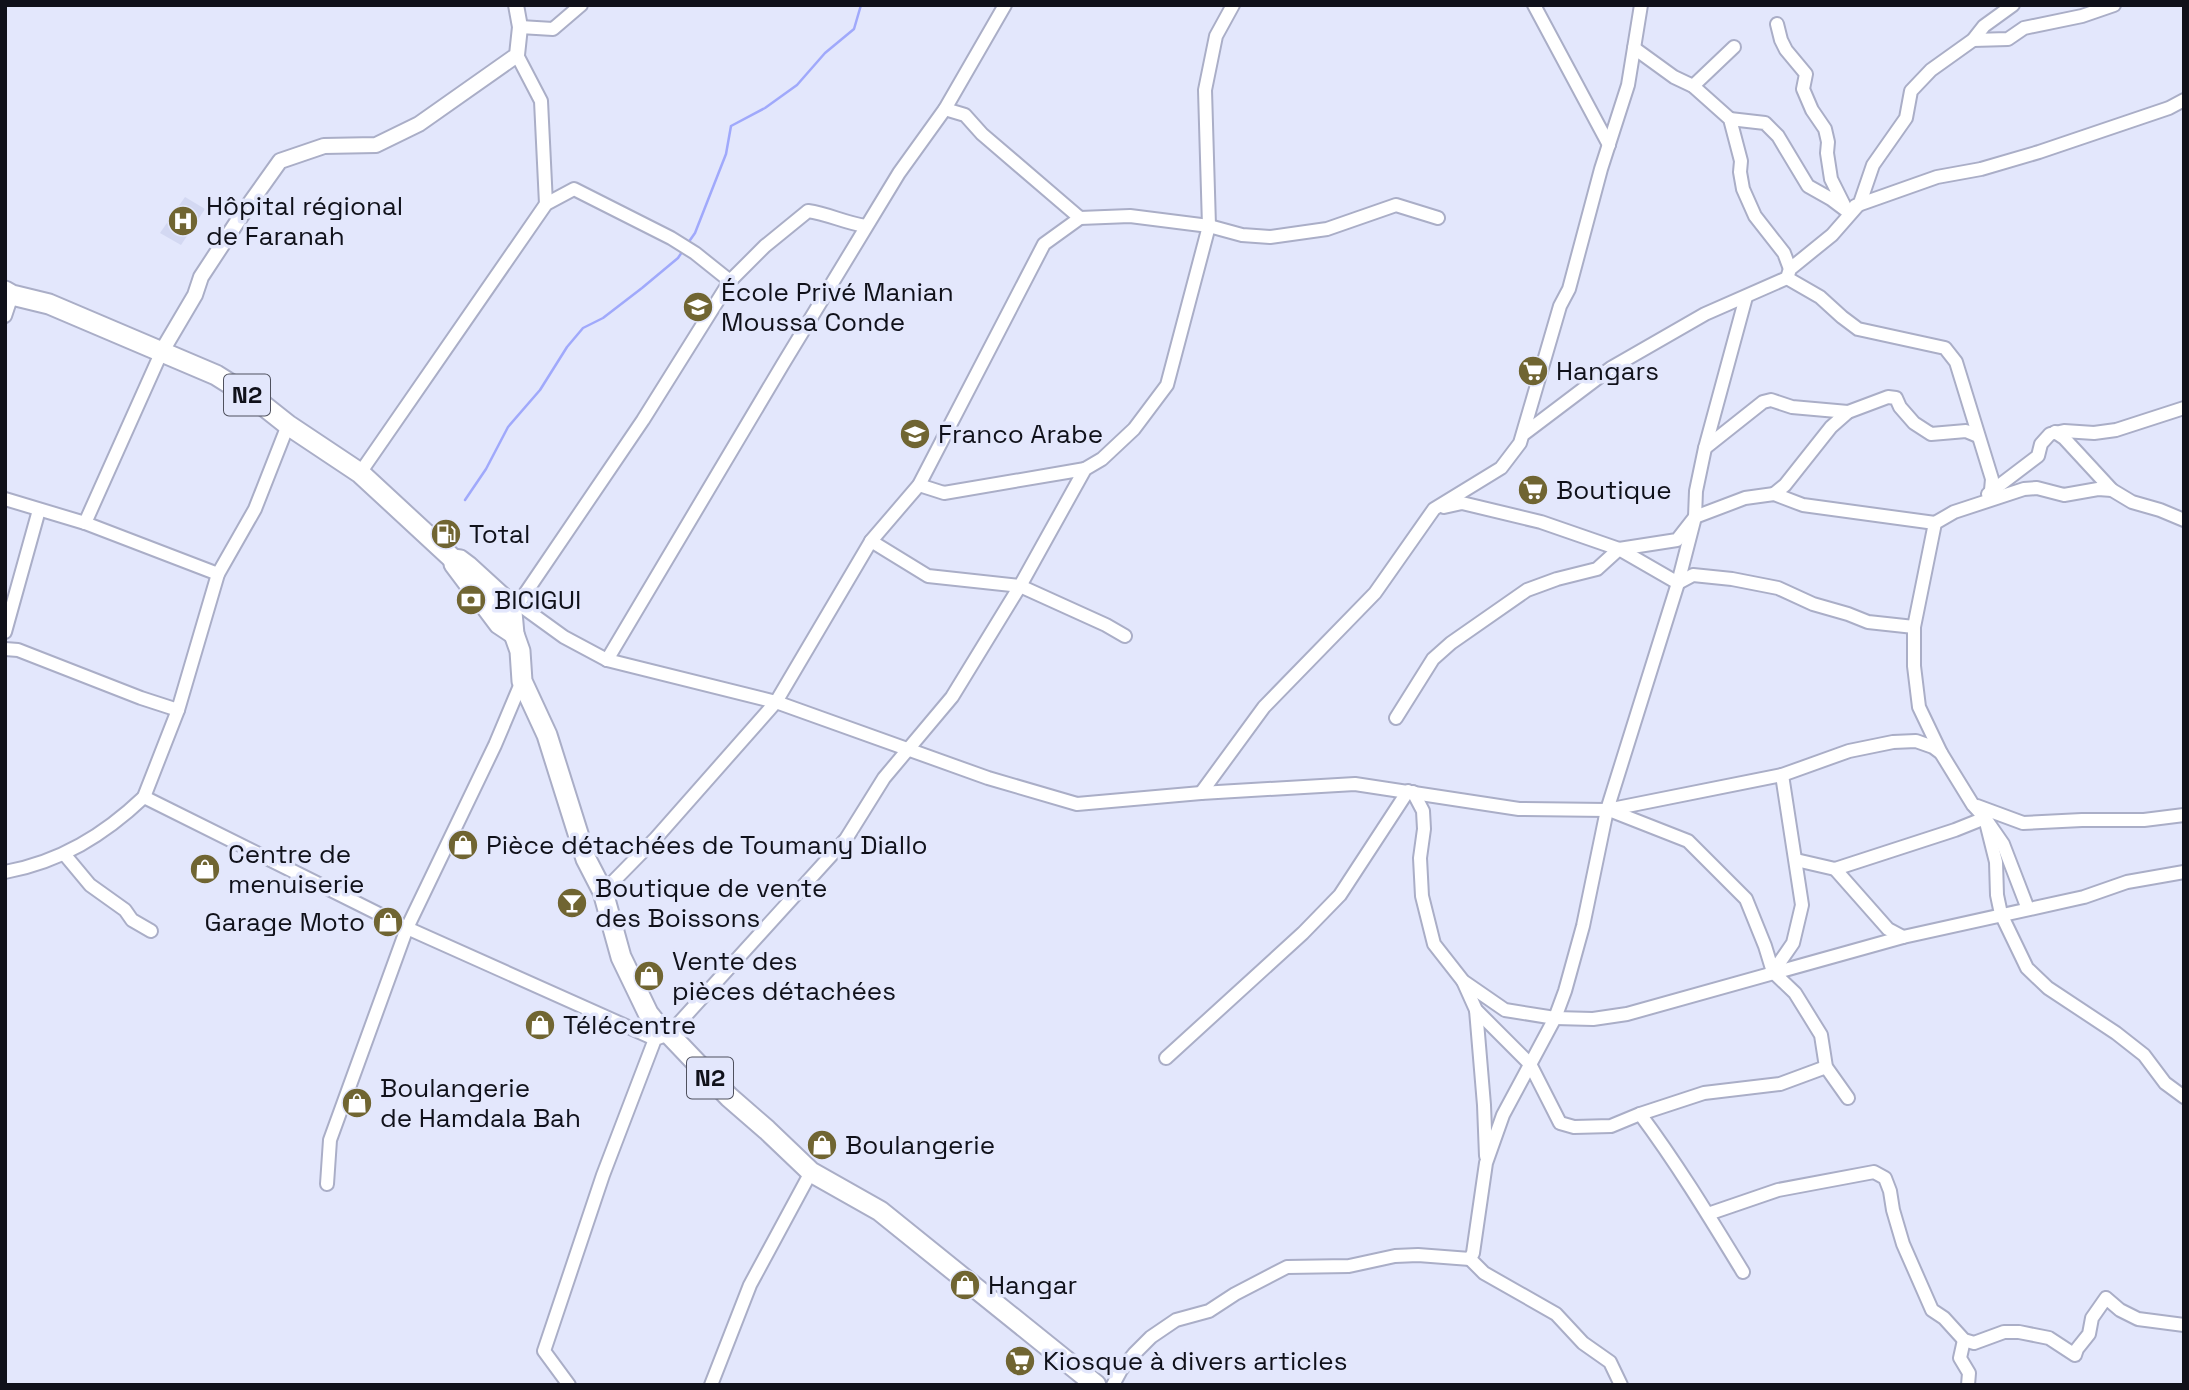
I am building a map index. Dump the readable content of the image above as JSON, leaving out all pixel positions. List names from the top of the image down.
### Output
{
  "streets": {
    "highway": ["N2"]
  },
  "places": {
    "hospital": ["Hôpital régional de Faranah"],
    "school or university": ["École Privé Manian Moussa Conde", "Franco Arabe"],
    "supermarket": ["Hangars", "Boutique", "Kiosque à divers articles"],
    "fuel station": ["Total"],
    "bank": ["BICIGUI"],
    "shop": [
      "Pièce détachées de Toumany Diallo",
      "Centre de menuiserie",
      "Garage Moto",
      "Vente des pièces détachées",
      "Télécentre",
      "Boulangerie de Hamdala Bah",
      "Boulangerie",
      "Hangar"
    ],
    "bar": ["Boutique de vente des Boissons"]
  }
}
